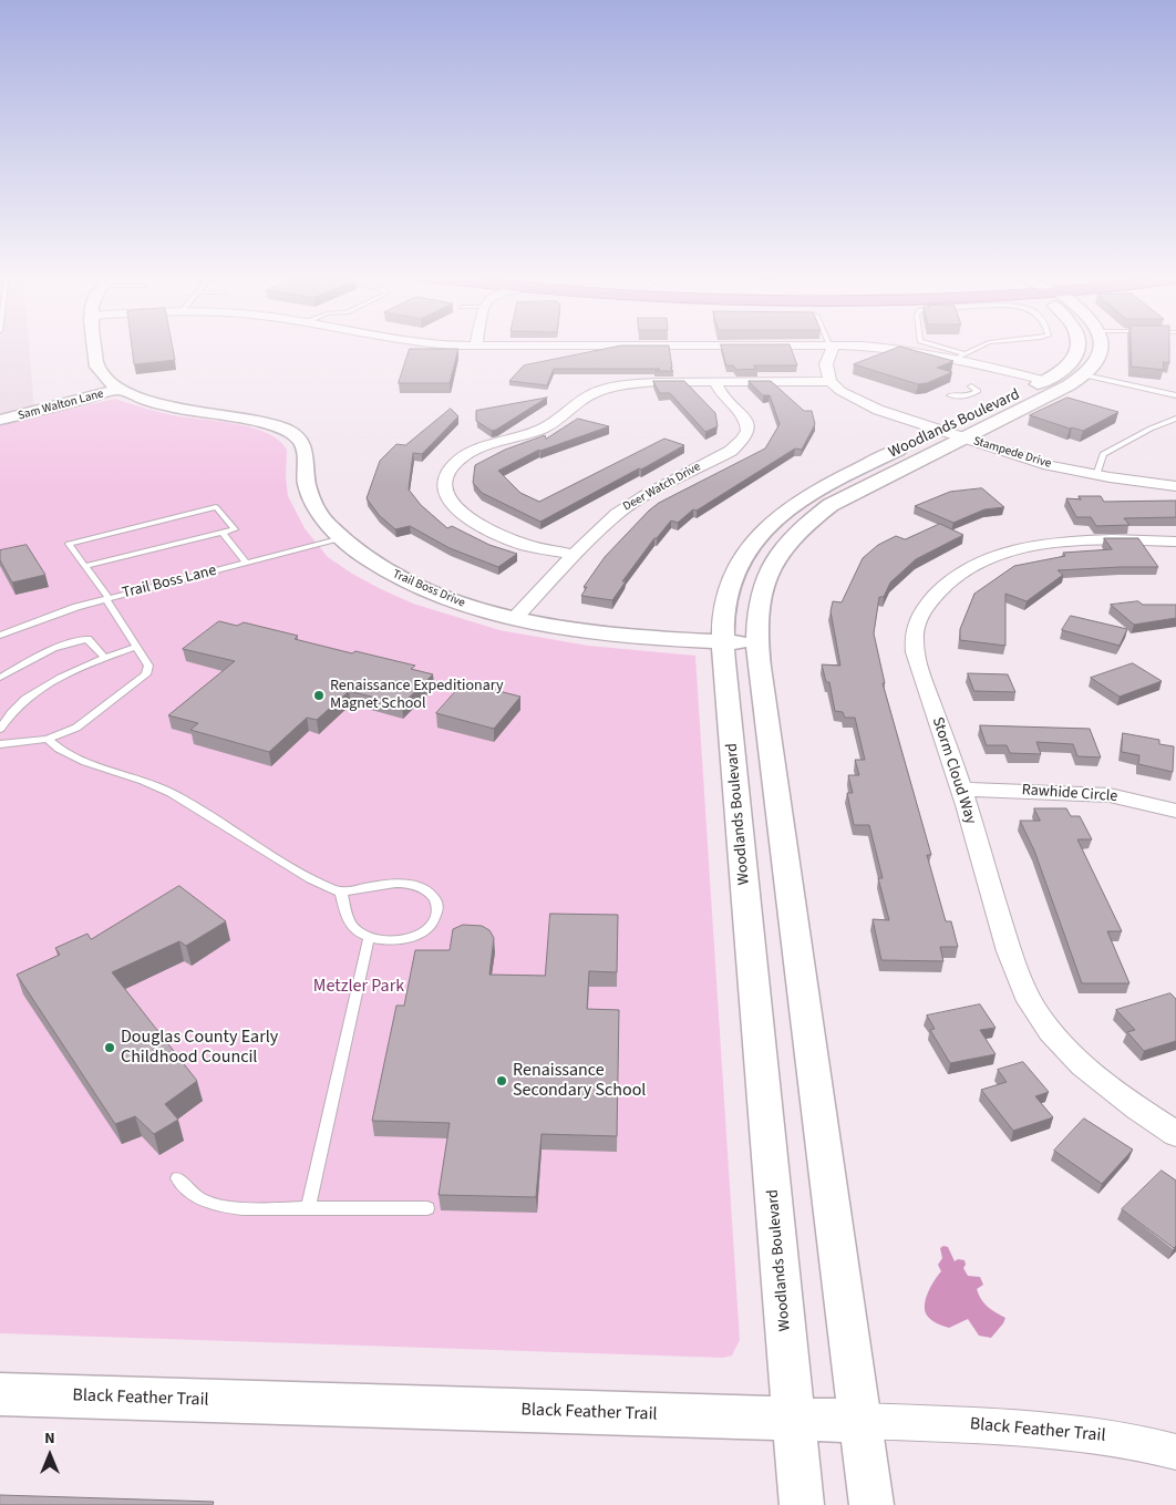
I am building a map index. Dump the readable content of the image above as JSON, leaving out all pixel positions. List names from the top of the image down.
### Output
{
  "streets": {
    "street": [
      "Sam Walton Lane",
      "Woodlands Boulevard",
      "Stampede Drive",
      "Deer Watch Drive",
      "Trail Boss Drive",
      "Storm Cloud Way",
      "Rawhide Circle",
      "Black Feather Trail"
    ],
    "lane": ["Trail Boss Lane"]
  },
  "crossings": [
    ["Sam Walton Lane", "Trail Boss Drive"],
    ["Woodlands Boulevard", "Stampede Drive"],
    ["Woodlands Boulevard", "Trail Boss Drive"],
    ["Woodlands Boulevard", "Black Feather Trail"],
    ["Deer Watch Drive", "Trail Boss Drive"],
    ["Trail Boss Lane", "Trail Boss Drive"],
    ["Storm Cloud Way", "Rawhide Circle"]
  ],
  "parks": ["Metzler Park"],
  "places": ["Renaissance Expeditionary Magnet School", "Douglas County Early Childhood Council", "Renaissance Secondary School"],
  "north": "top"
}
